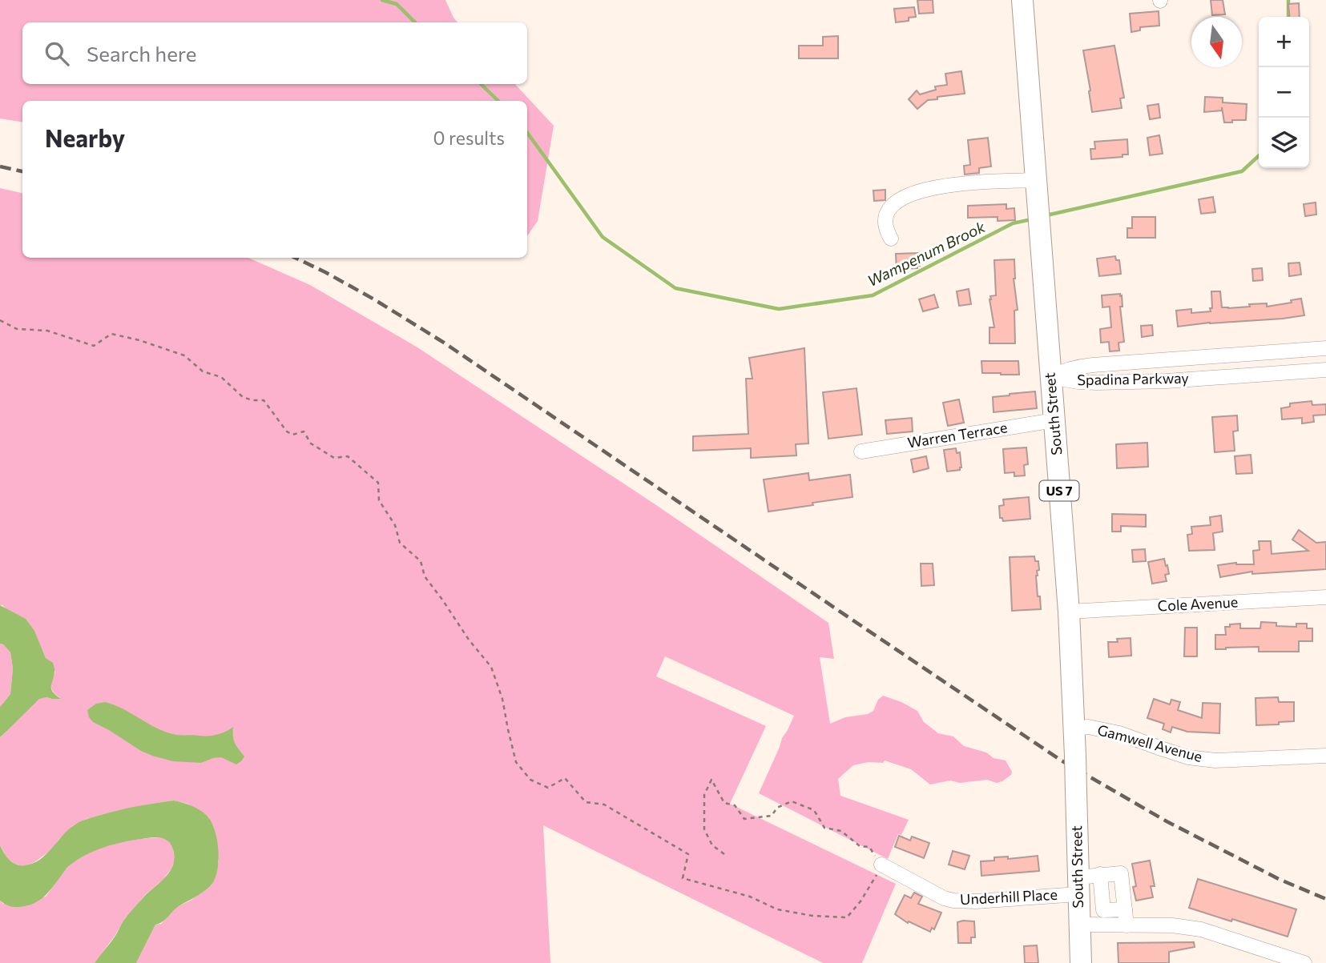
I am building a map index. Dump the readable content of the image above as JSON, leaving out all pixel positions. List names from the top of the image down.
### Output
{
  "streets": {
    "highway": ["South Street", "US 7"],
    "street": [
      "Spadina Parkway",
      "Warren Terrace",
      "Cole Avenue",
      "Gamwell Avenue",
      "Underhill Place"
    ]
  },
  "crossings": [
    ["Spadina Parkway", "South Street"],
    ["South Street", "Warren Terrace"],
    ["South Street", "Cole Avenue"],
    ["South Street", "Gamwell Avenue"],
    ["South Street", "Underhill Place"]
  ],
  "water": ["Wampenum Brook"],
  "north": "bottom",
  "page": {
    "map_buttons": ["+", "−"],
    "search": "Search here",
    "heading": ["Nearby", "0 results"]
  }
}
